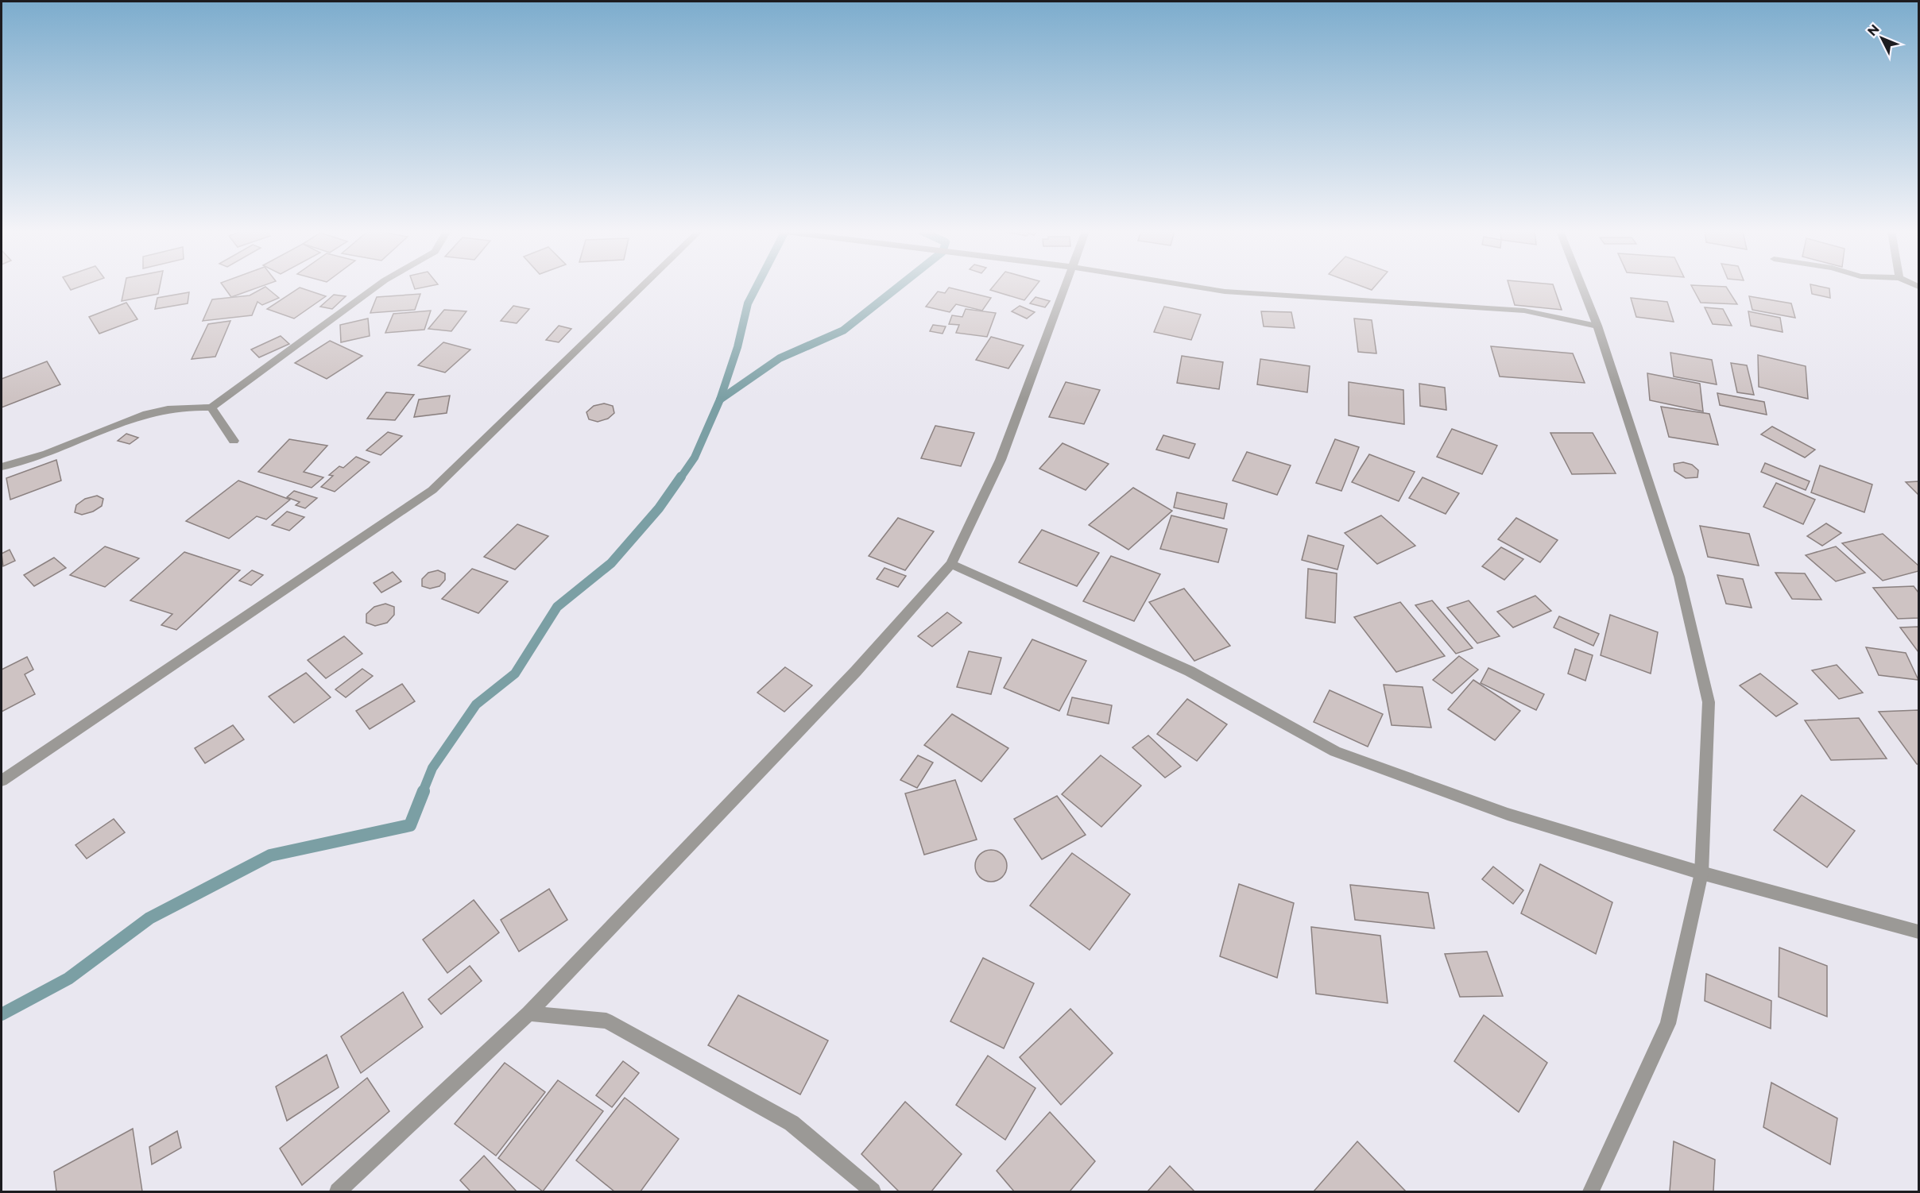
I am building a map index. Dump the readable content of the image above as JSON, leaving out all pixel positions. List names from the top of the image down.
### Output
{
  "north": "top left"
}
